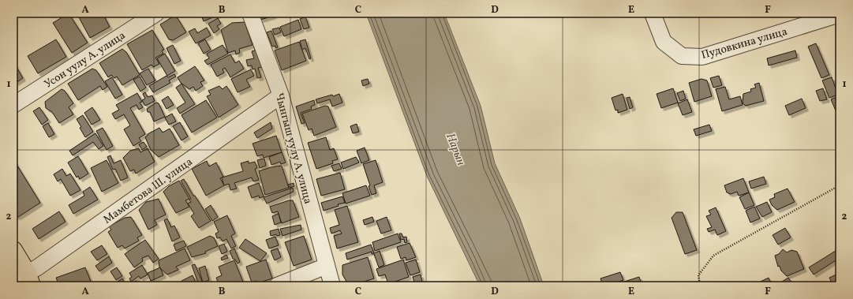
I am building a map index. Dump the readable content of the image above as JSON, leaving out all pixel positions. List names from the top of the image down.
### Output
{
  "streets": {
    "street": [
      "Пудовкина улица",
      "Усон уулу А. улица",
      "Чынгыш уулу А. улица",
      "Мамбетова Ш. улица"
    ]
  },
  "crossings": [
    ["Чынгыш уулу А. улица", "Мамбетова Ш. улица"]
  ],
  "water": ["Нарын"],
  "grid": {
    "columns": [
      "A",
      "B",
      "C",
      "D",
      "E",
      "F"
    ],
    "rows": ["1", "2"]
  }
}
